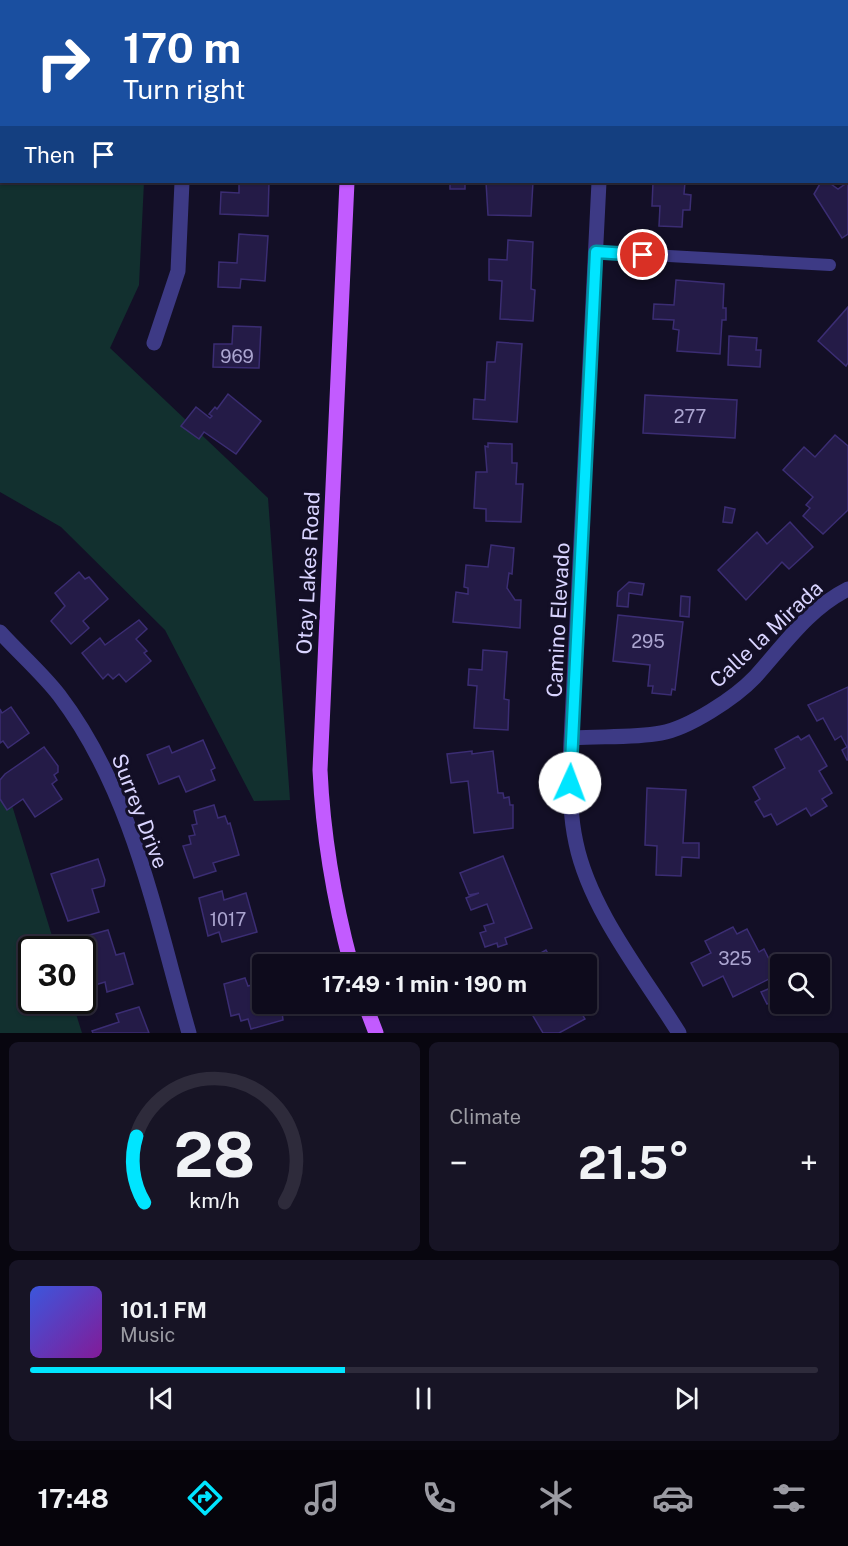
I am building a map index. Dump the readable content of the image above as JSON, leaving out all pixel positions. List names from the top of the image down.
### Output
{
  "streets": {
    "main road": ["Otay Lakes Road"],
    "street": ["Camino Elevado", "Calle la Mirada", "Surrey Drive"]
  },
  "crossings": [
    ["Camino Elevado", "Calle la Mirada"]
  ],
  "house_numbers": [
    "969",
    "277",
    "295",
    "1017",
    "325"
  ],
  "page": {
    "turn": ["170 m", "Turn right"],
    "then": "Then",
    "limit": "30",
    "trip": "17:49 · 1 min · 190 m",
    "tile": "Climate",
    "heat": ["−", "21.5°", "+"],
    "song": ["101.1 FM", "Music"],
    "tabs": "17:48",
    "gauge": ["28", "km/h"]
  }
}
